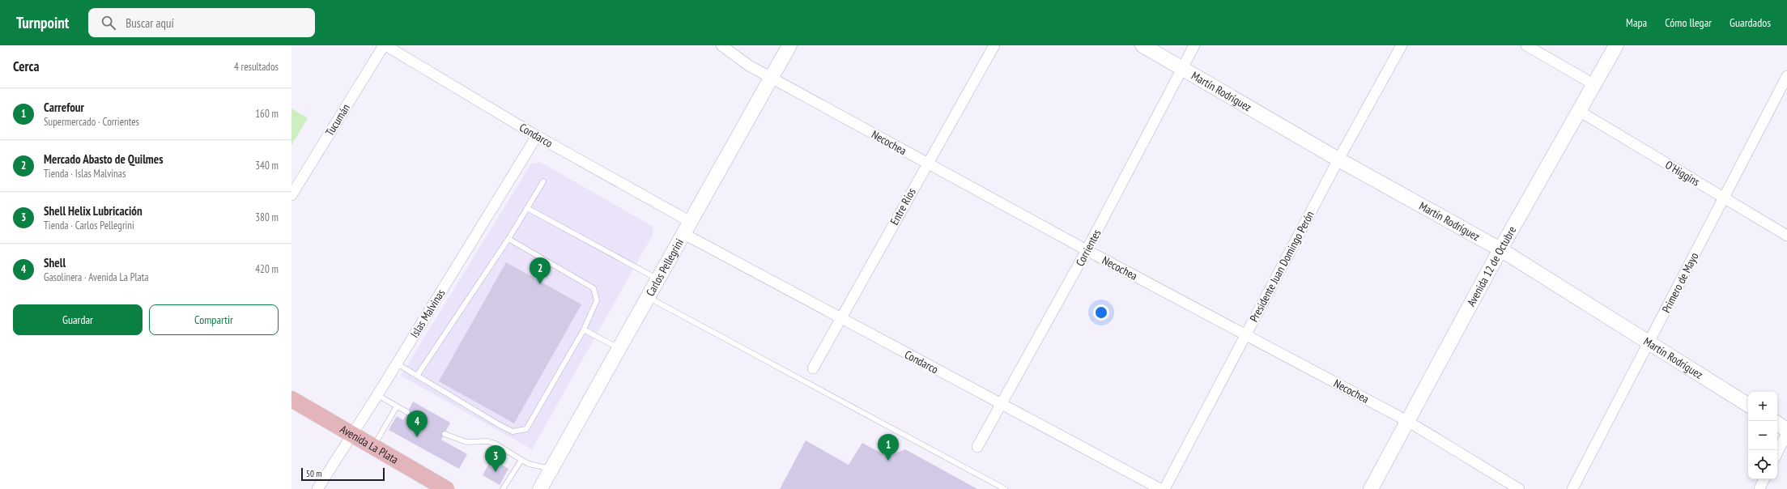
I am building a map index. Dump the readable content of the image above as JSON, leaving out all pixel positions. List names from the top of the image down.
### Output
{
  "streets": {
    "main road": ["Avenida La Plata"],
    "street": [
      "Martín Rodríguez",
      "Tucumán",
      "Condarco",
      "Necochea",
      "O'Higgins",
      "Entre Ríos",
      "Corrientes",
      "Carlos Pellegrini",
      "Presidente Juan Domingo Perón",
      "Avenida 12 de Octubre",
      "Primero de Mayo",
      "Islas Malvinas"
    ]
  },
  "crossings": [
    ["Martín Rodríguez", "Corrientes"],
    ["Martín Rodríguez", "Presidente Juan Domingo Perón"],
    ["Martín Rodríguez", "Avenida 12 de Octubre"],
    ["Martín Rodríguez", "Primero de Mayo"],
    ["Tucumán", "Condarco"],
    ["Condarco", "Entre Ríos"],
    ["Condarco", "Corrientes"],
    ["Condarco", "Carlos Pellegrini"],
    ["Condarco", "Islas Malvinas"],
    ["Necochea", "Entre Ríos"],
    ["Necochea", "Corrientes"],
    ["Necochea", "Carlos Pellegrini"],
    ["Necochea", "Presidente Juan Domingo Perón"],
    ["Necochea", "Avenida 12 de Octubre"],
    ["O'Higgins", "Avenida 12 de Octubre"],
    ["O'Higgins", "Primero de Mayo"],
    ["Islas Malvinas", "Avenida La Plata"]
  ],
  "scale_bar": "50 m",
  "page": {
    "header": "Turnpoint",
    "search": "Buscar aquí",
    "nav": ["Mapa", "Cómo llegar", "Guardados"],
    "heading": ["Cerca", "4 resultados"],
    "list": [
      {
        "mark": "1",
        "name": "Carrefour",
        "note": "Supermercado · Corrientes",
        "value": "160 m"
      },
      {
        "mark": "2",
        "name": "Mercado Abasto de Quilmes",
        "note": "Tienda · Islas Malvinas",
        "value": "340 m"
      },
      {
        "mark": "3",
        "name": "Shell Helix Lubricación",
        "note": "Tienda · Carlos Pellegrini",
        "value": "380 m"
      },
      {
        "mark": "4",
        "name": "Shell",
        "note": "Gasolinera · Avenida La Plata",
        "value": "420 m"
      }
    ],
    "pins": [
      "2",
      "4",
      "1",
      "3"
    ],
    "buttons": ["Guardar", "Compartir"],
    "map_buttons": ["+", "−"],
    "scale": "50 m"
  }
}
